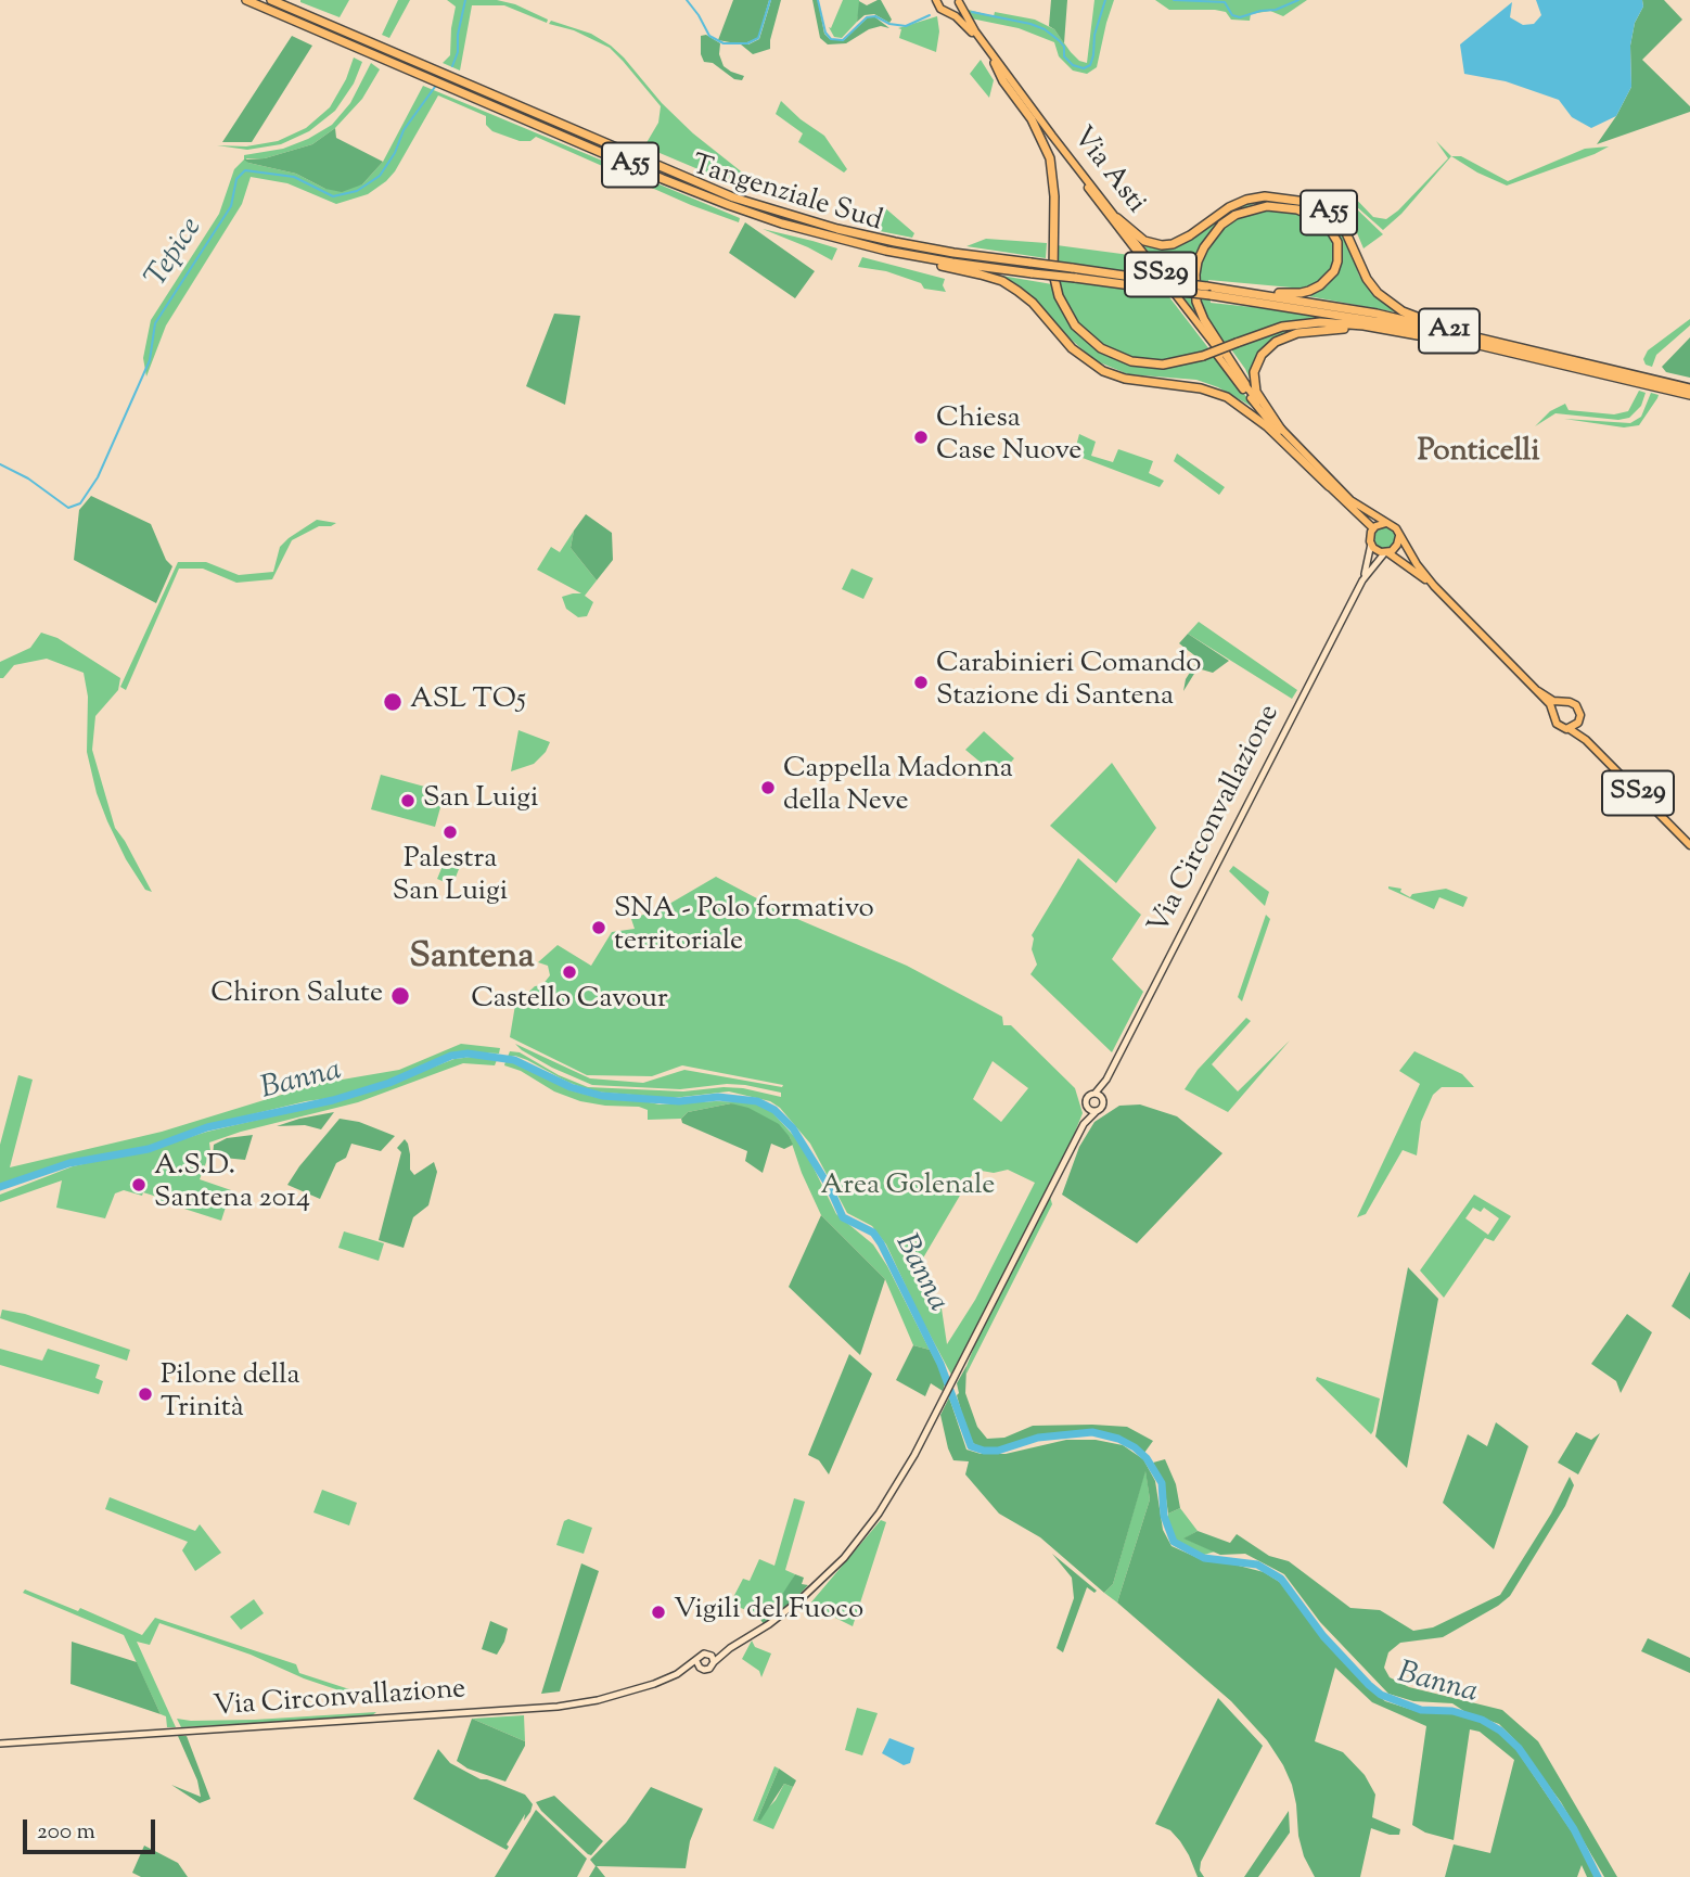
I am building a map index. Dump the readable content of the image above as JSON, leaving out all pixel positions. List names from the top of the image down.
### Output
{
  "streets": {
    "highway": ["A55", "Tangenziale Sud", "A21"],
    "main road": ["Via Asti", "SS29", "Via Circonvallazione"]
  },
  "crossings": [
    ["A55", "Via Asti"],
    ["A55", "Tangenziale Sud"],
    ["A55", "A21"],
    ["Via Asti", "Via Circonvallazione"],
    ["Tangenziale Sud", "A21"]
  ],
  "districts": ["Ponticelli", "Santena"],
  "water": ["Tepice", "Banna"],
  "parks": ["Area Golenale"],
  "places": [
    "Chiesa Case Nuove",
    "Carabinieri Comando Stazione di Santena",
    "ASL TO5",
    "Cappella Madonna della Neve",
    "San Luigi",
    "Palestra San Luigi",
    "SNA - Polo formativo territoriale",
    "Castello Cavour",
    "Chiron Salute",
    "A.S.D. Santena 2014",
    "Pilone della Trinità",
    "Vigili del Fuoco"
  ],
  "scale_bar": "200 m"
}
